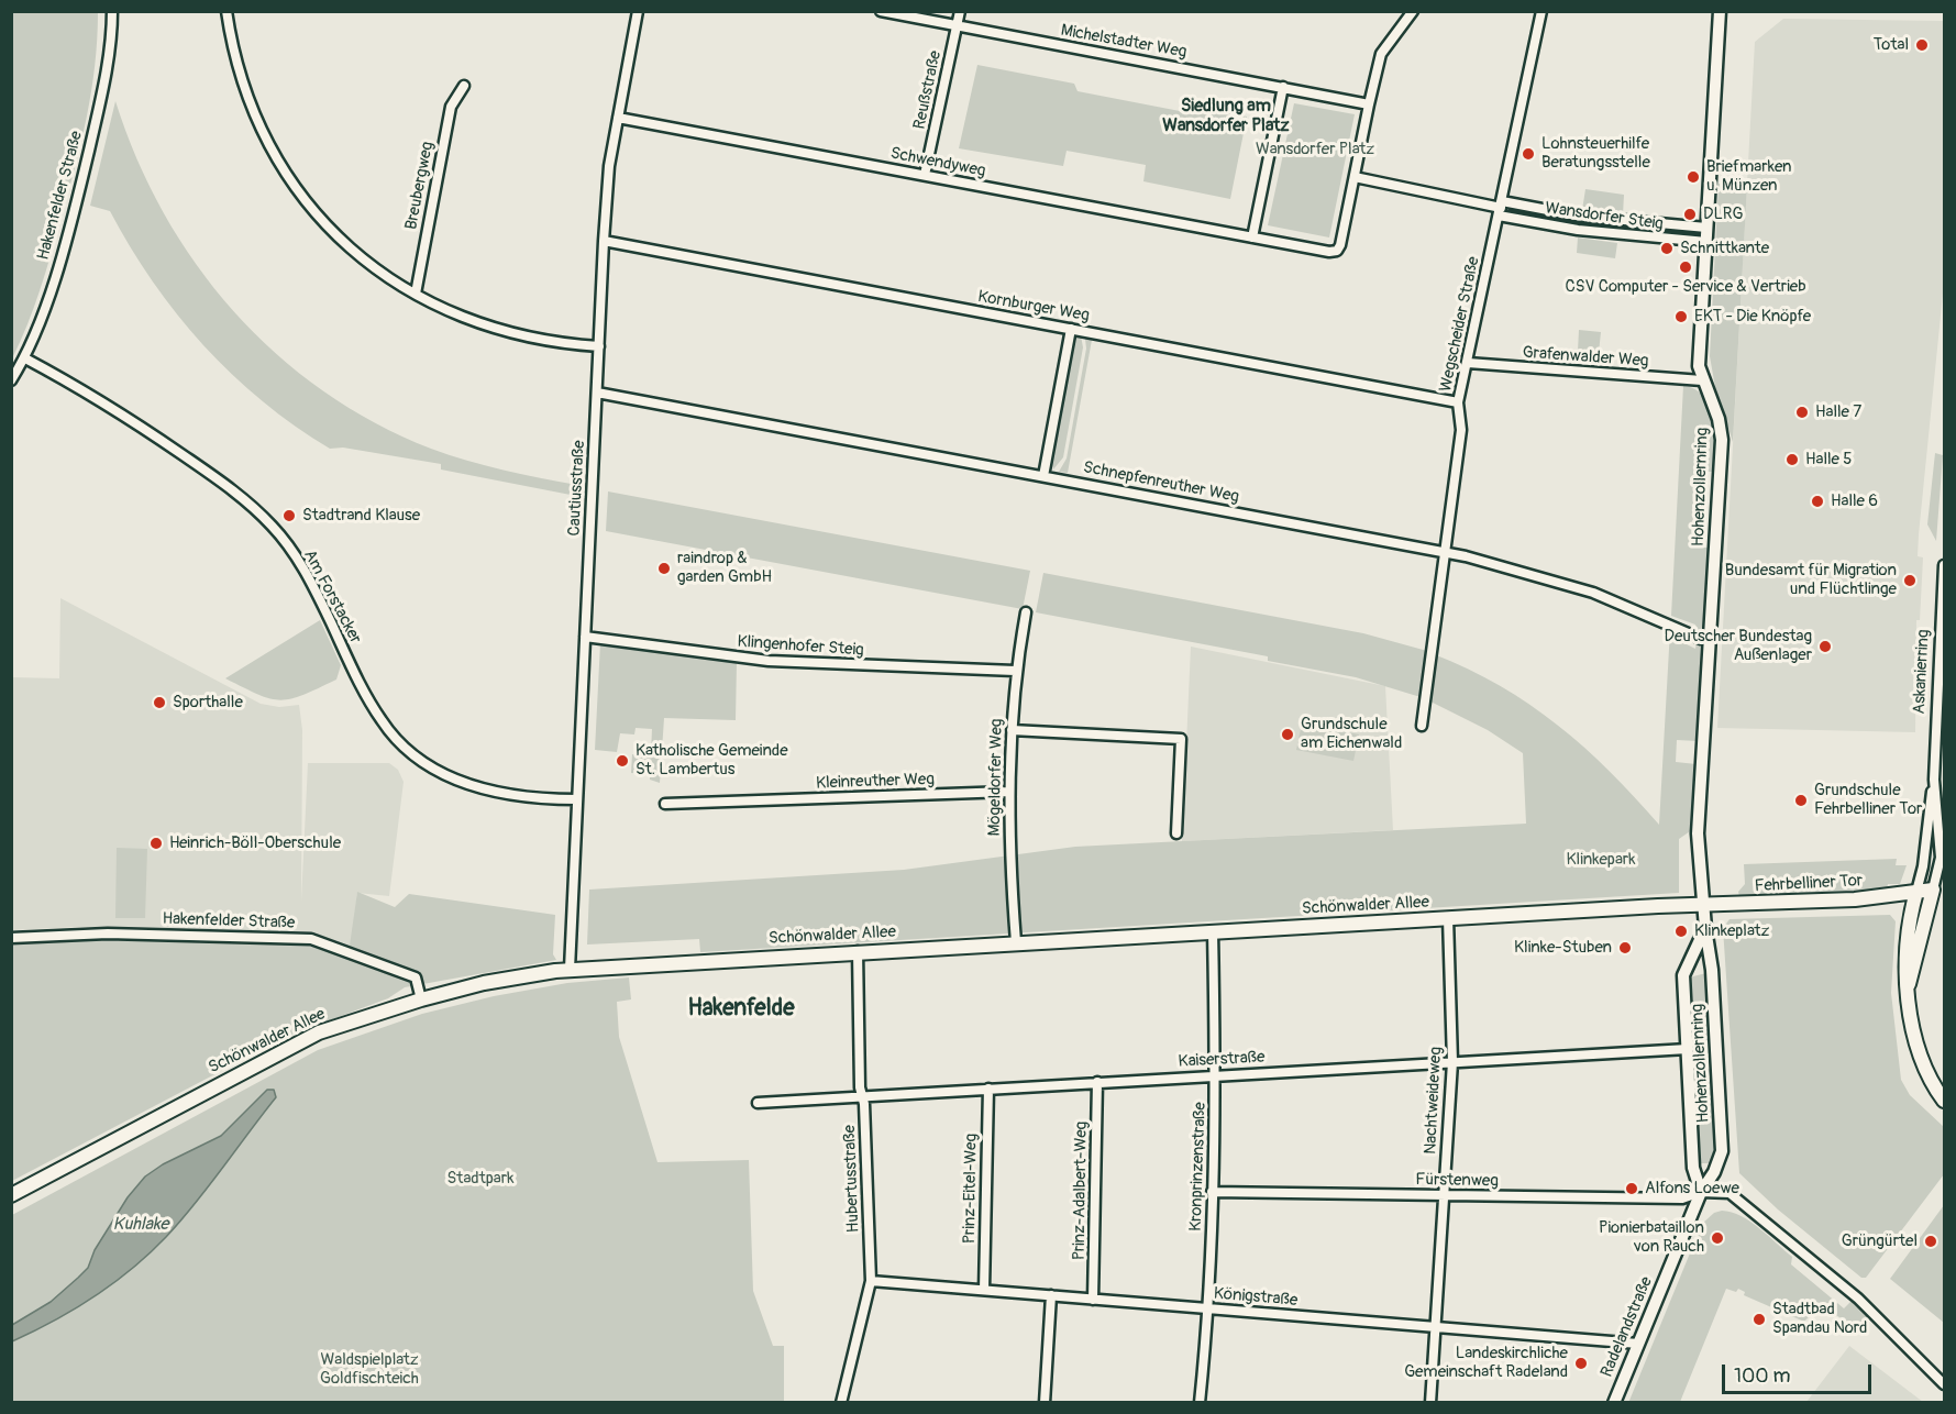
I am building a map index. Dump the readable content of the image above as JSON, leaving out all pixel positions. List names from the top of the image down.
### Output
{
  "streets": {
    "main road": ["Askanierring", "Fehrbelliner Tor", "Schönwalder Allee"],
    "street": [
      "Michelstadter Weg",
      "Reußstraße",
      "Schwendyweg",
      "Breubergweg",
      "Hakenfelder Straße",
      "Wansdorfer Steig",
      "Kornburger Weg",
      "Wegscheider Straße",
      "Grafenwalder Weg",
      "Schnepfenreuther Weg",
      "Hohenzollernring",
      "Cautiusstraße",
      "Am Forstacker",
      "Klingenhofer Steig",
      "Mögeldorfer Weg",
      "Kleinreuther Weg",
      "Kaiserstraße",
      "Nachtweideweg",
      "Kronprinzenstraße",
      "Hubertusstraße",
      "Fürstenweg",
      "Prinz-Eitel-Weg",
      "Prinz-Adalbert-Weg",
      "Königstraße",
      "Radelandstraße"
    ]
  },
  "crossings": [
    ["Michelstadter Weg", "Reußstraße"],
    ["Reußstraße", "Schwendyweg"],
    ["Schwendyweg", "Cautiusstraße"],
    ["Hakenfelder Straße", "Am Forstacker"],
    ["Hakenfelder Straße", "Schönwalder Allee"],
    ["Wansdorfer Steig", "Wegscheider Straße"],
    ["Wansdorfer Steig", "Hohenzollernring"],
    ["Kornburger Weg", "Wegscheider Straße"],
    ["Kornburger Weg", "Cautiusstraße"],
    ["Wegscheider Straße", "Grafenwalder Weg"],
    ["Wegscheider Straße", "Schnepfenreuther Weg"],
    ["Grafenwalder Weg", "Hohenzollernring"],
    ["Schnepfenreuther Weg", "Hohenzollernring"],
    ["Schnepfenreuther Weg", "Cautiusstraße"],
    ["Hohenzollernring", "Fehrbelliner Tor"],
    ["Hohenzollernring", "Schönwalder Allee"],
    ["Hohenzollernring", "Kaiserstraße"],
    ["Hohenzollernring", "Fürstenweg"],
    ["Hohenzollernring", "Radelandstraße"],
    ["Cautiusstraße", "Am Forstacker"],
    ["Cautiusstraße", "Klingenhofer Steig"],
    ["Cautiusstraße", "Schönwalder Allee"],
    ["Klingenhofer Steig", "Mögeldorfer Weg"],
    ["Askanierring", "Fehrbelliner Tor"],
    ["Mögeldorfer Weg", "Kleinreuther Weg"],
    ["Mögeldorfer Weg", "Schönwalder Allee"],
    ["Fehrbelliner Tor", "Schönwalder Allee"],
    ["Schönwalder Allee", "Nachtweideweg"],
    ["Schönwalder Allee", "Kronprinzenstraße"],
    ["Schönwalder Allee", "Hubertusstraße"],
    ["Kaiserstraße", "Nachtweideweg"],
    ["Kaiserstraße", "Kronprinzenstraße"],
    ["Kaiserstraße", "Hubertusstraße"],
    ["Kaiserstraße", "Prinz-Eitel-Weg"],
    ["Kaiserstraße", "Prinz-Adalbert-Weg"],
    ["Nachtweideweg", "Fürstenweg"],
    ["Nachtweideweg", "Königstraße"],
    ["Kronprinzenstraße", "Fürstenweg"],
    ["Kronprinzenstraße", "Königstraße"],
    ["Hubertusstraße", "Königstraße"],
    ["Fürstenweg", "Radelandstraße"],
    ["Prinz-Eitel-Weg", "Königstraße"],
    ["Prinz-Adalbert-Weg", "Königstraße"],
    ["Königstraße", "Radelandstraße"]
  ],
  "districts": ["Siedlung am Wansdorfer Platz", "Hakenfelde"],
  "water": ["Kuhlake"],
  "parks": [
    "Wansdorfer Platz",
    "Klinkepark",
    "Stadtpark",
    "Waldspielplatz Goldfischteich"
  ],
  "places": [
    "Total",
    "Lohnsteuerhilfe Beratungsstelle",
    "Briefmarken u. Münzen",
    "DLRG",
    "Schnittkante",
    "CSV Computer - Service & Vertrieb",
    "EKT - Die Knöpfe",
    "Halle 7",
    "Halle 5",
    "Halle 6",
    "Stadtrand Klause",
    "raindrop & garden GmbH",
    "Bundesamt für Migration und Flüchtlinge",
    "Deutscher Bundestag Außenlager",
    "Sporthalle",
    "Grundschule am Eichenwald",
    "Katholische Gemeinde St. Lambertus",
    "Grundschule Fehrbelliner Tor",
    "Heinrich-Böll-Oberschule",
    "Klinkeplatz",
    "Klinke-Stuben",
    "Alfons Loewe",
    "Pionierbataillon von Rauch",
    "Grüngürtel",
    "Stadtbad Spandau Nord",
    "Landeskirchliche Gemeinschaft Radeland"
  ],
  "scale_bar": "100 m"
}
